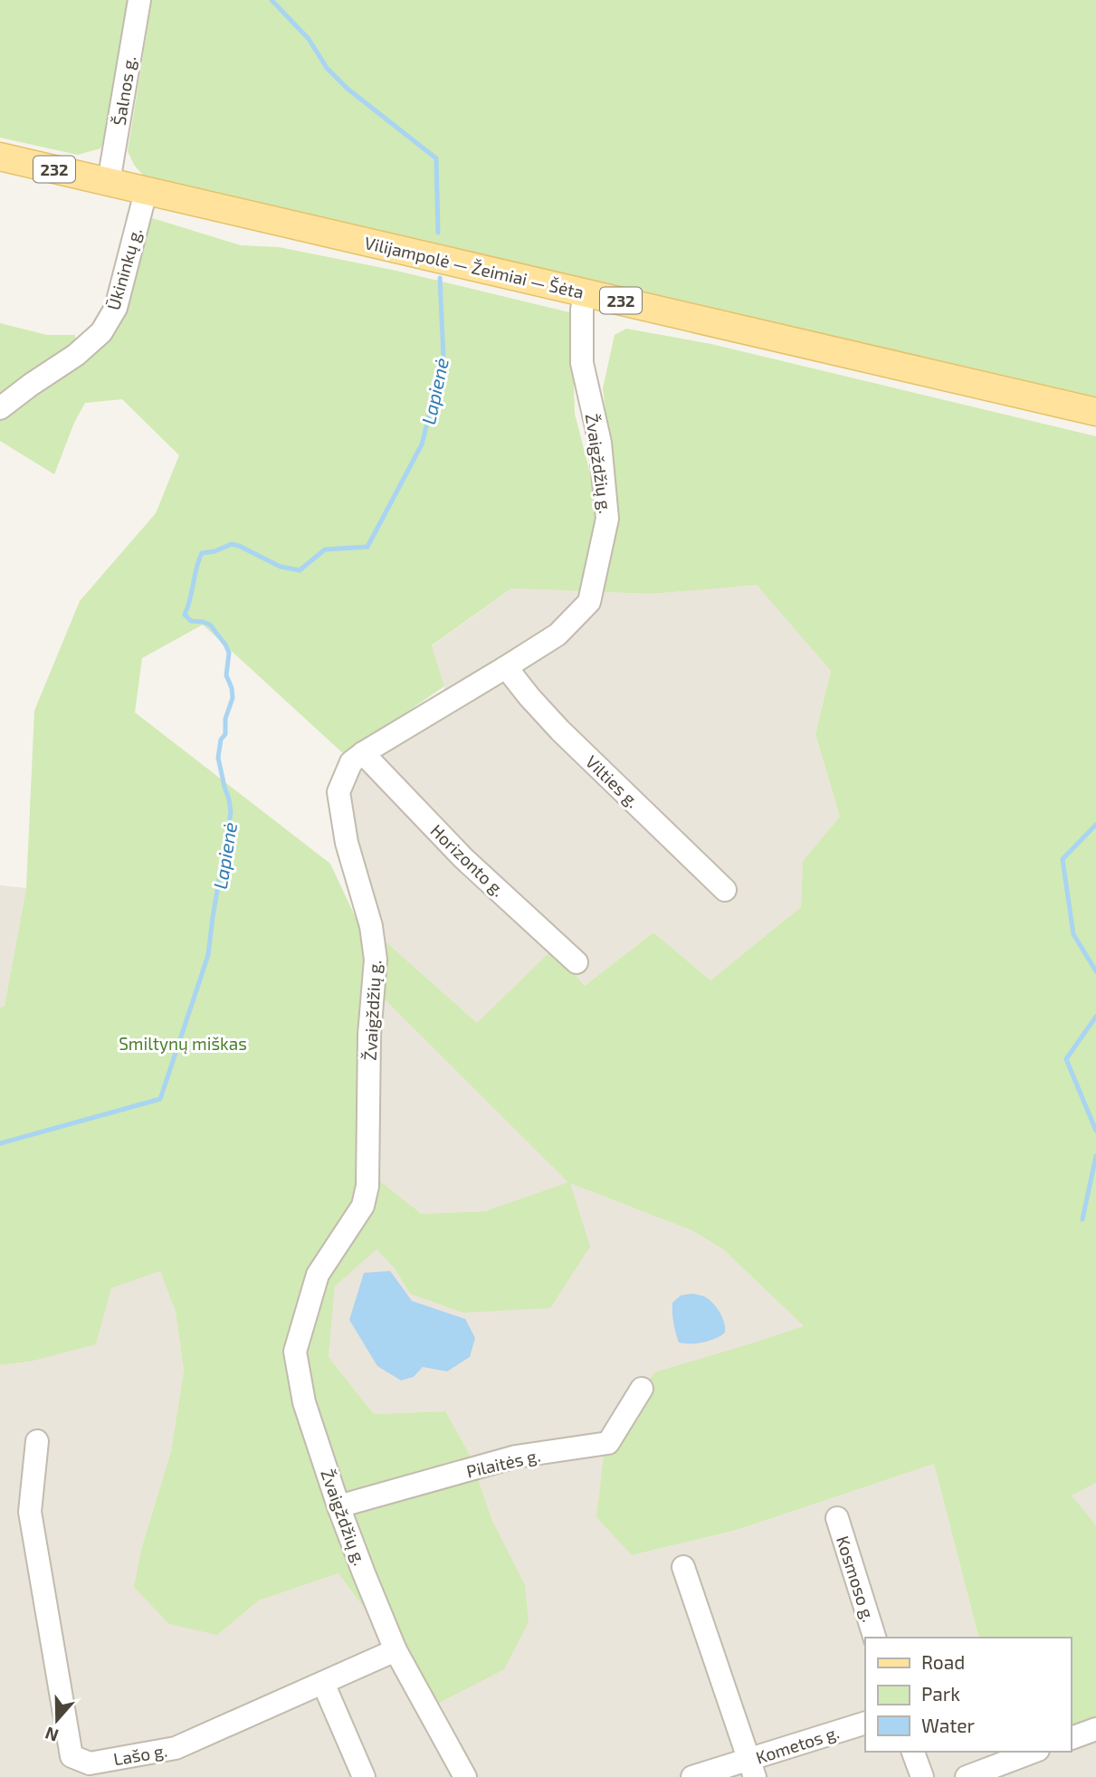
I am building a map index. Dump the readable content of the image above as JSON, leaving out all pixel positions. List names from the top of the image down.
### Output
{
  "streets": {
    "main road": ["232", "Vilijampolė — Žeimiai — Šėta"],
    "street": [
      "Šalnos g.",
      "Ūkininkų g.",
      "Žvaigždžių g.",
      "Vilties g.",
      "Horizonto g.",
      "Pilaitės g.",
      "Kosmoso g.",
      "Kometos g.",
      "Lašo g."
    ]
  },
  "crossings": [
    ["Šalnos g.", "Vilijampolė — Žeimiai — Šėta"],
    ["Vilijampolė — Žeimiai — Šėta", "Ūkininkų g."],
    ["Vilijampolė — Žeimiai — Šėta", "Žvaigždžių g."],
    ["Žvaigždžių g.", "Vilties g."],
    ["Žvaigždžių g.", "Horizonto g."],
    ["Žvaigždžių g.", "Pilaitės g."],
    ["Žvaigždžių g.", "Lašo g."]
  ],
  "water": ["Lapienė"],
  "parks": ["Smiltynų miškas"],
  "legend": ["Road", "Park", "Water"],
  "north": "bottom"
}
